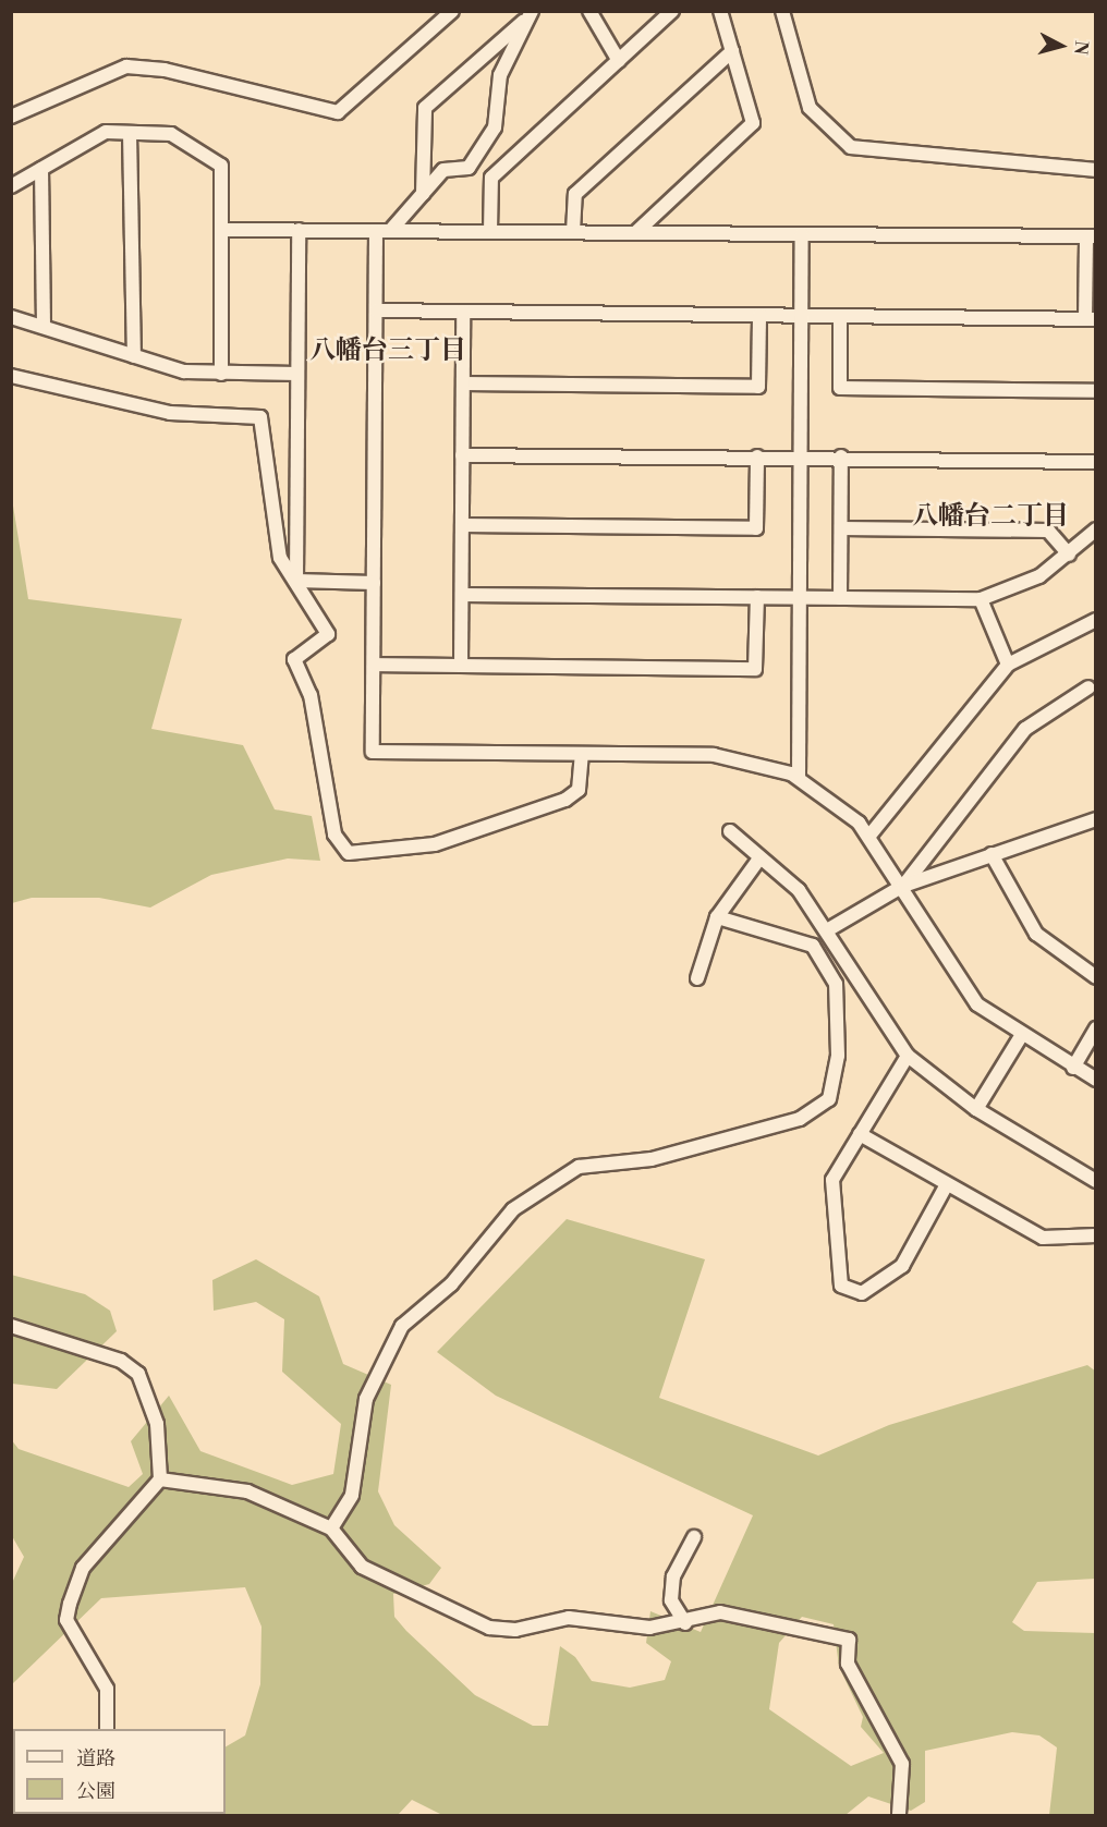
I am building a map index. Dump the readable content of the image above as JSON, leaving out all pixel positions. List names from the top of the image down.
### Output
{
  "districts": ["八幡台三丁目", "八幡台二丁目"],
  "legend": ["道路", "公園"],
  "north": "right"
}
